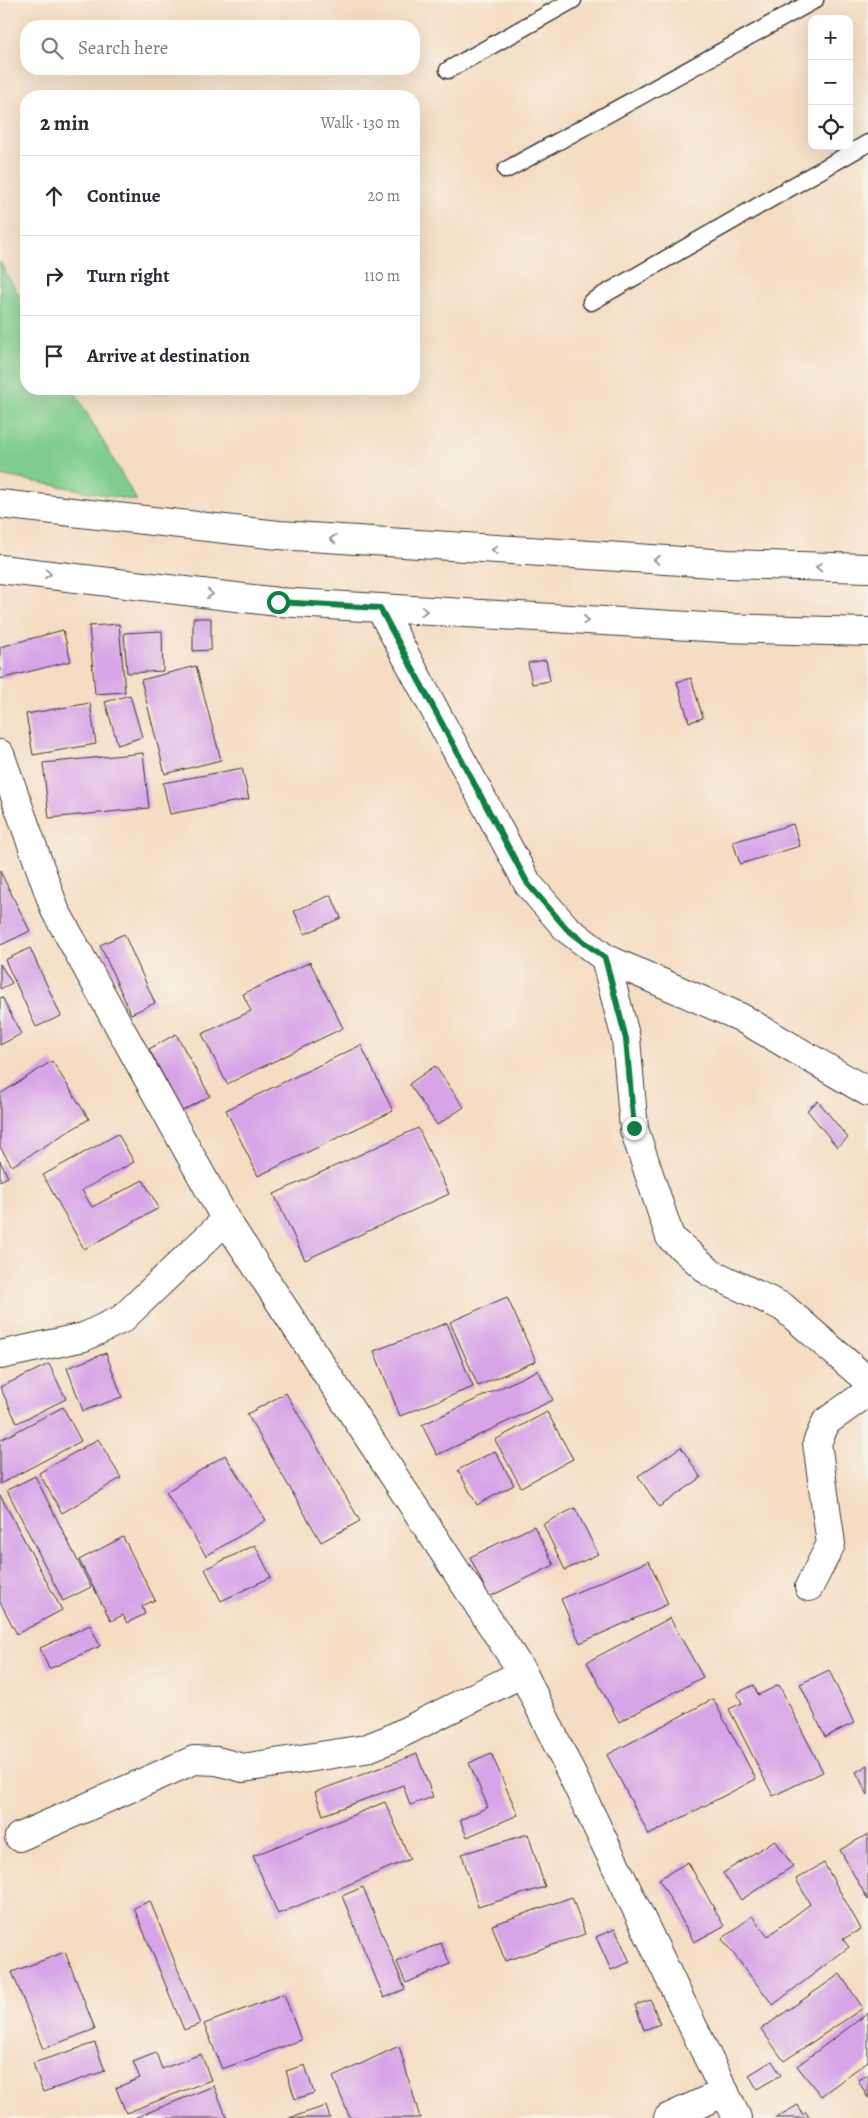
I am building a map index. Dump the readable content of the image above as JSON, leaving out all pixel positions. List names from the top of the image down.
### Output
{
  "page": {
    "map_buttons": ["+", "−"],
    "search": "Search here",
    "heading": ["2 min", "Walk · 130 m"],
    "list": [
      ["Continue", "20 m"],
      ["Turn right", "110 m"],
      "Arrive at destination"
    ]
  }
}
